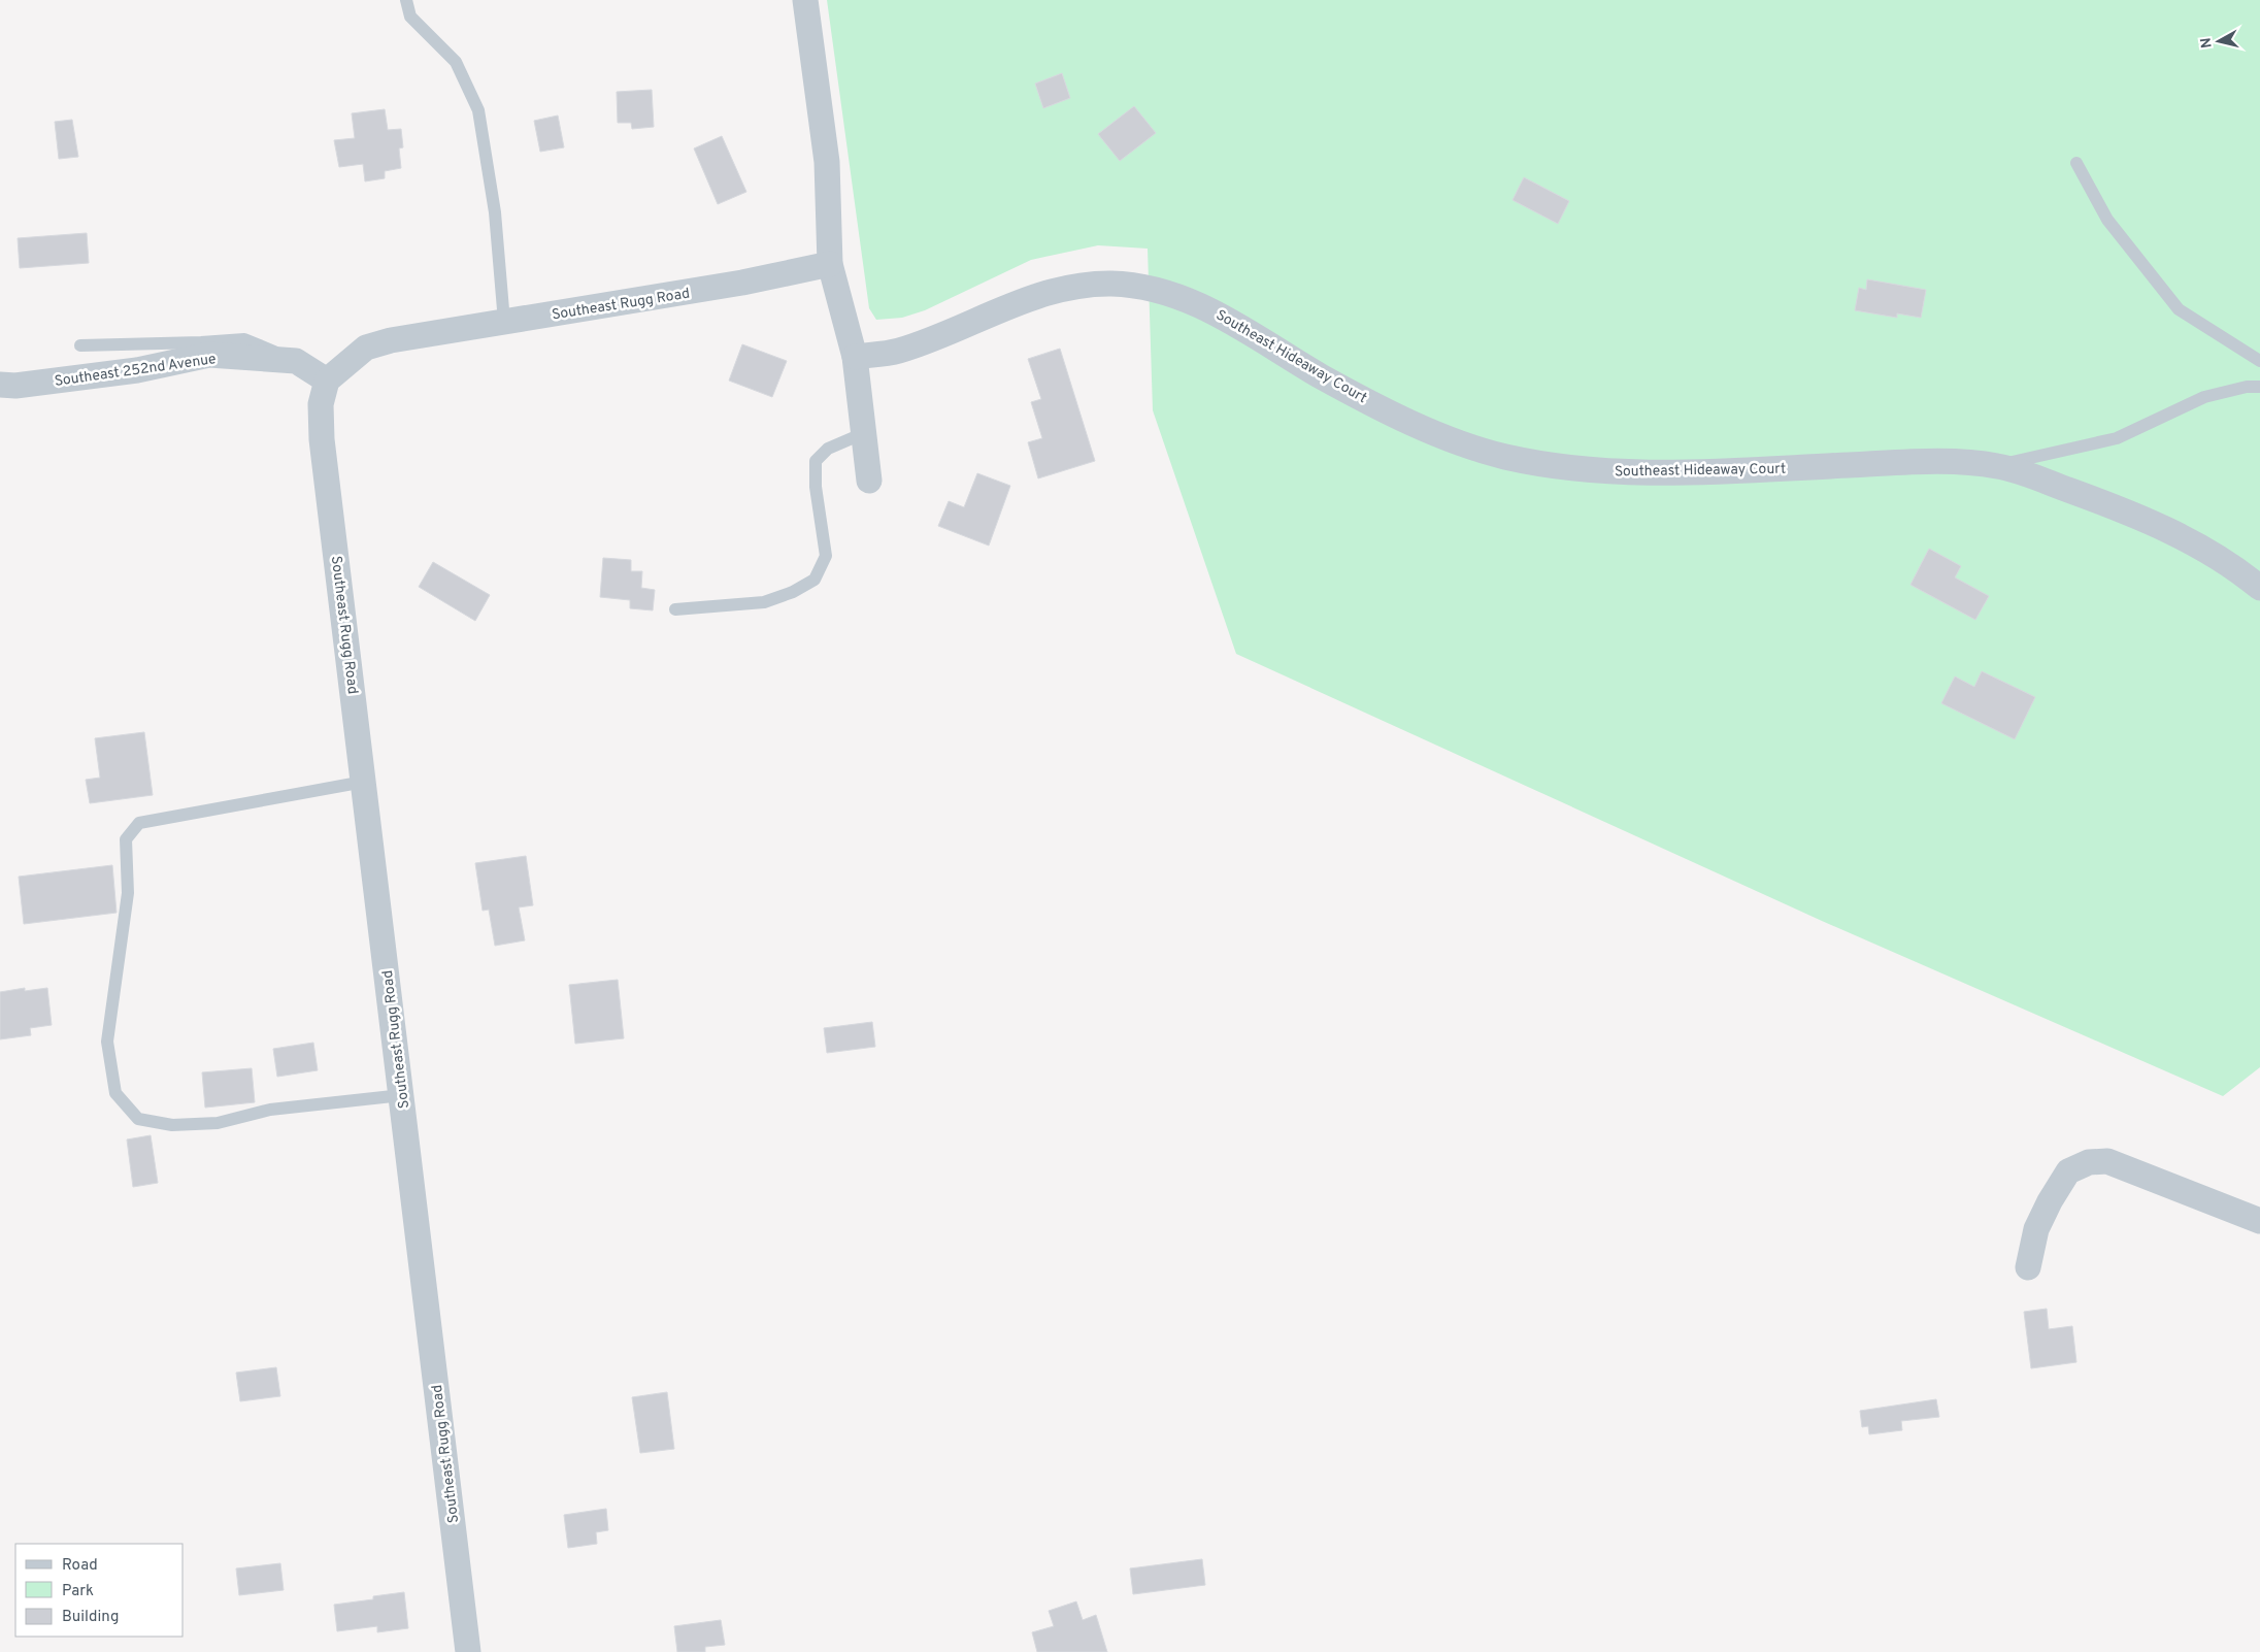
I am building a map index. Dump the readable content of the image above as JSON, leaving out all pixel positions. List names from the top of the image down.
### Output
{
  "streets": {
    "street": ["Southeast Rugg Road", "Southeast Hideaway Court", "Southeast 252nd Avenue"]
  },
  "crossings": [
    ["Southeast Rugg Road", "Southeast 252nd Avenue"]
  ],
  "legend": ["Road", "Park", "Building"],
  "north": "left"
}
